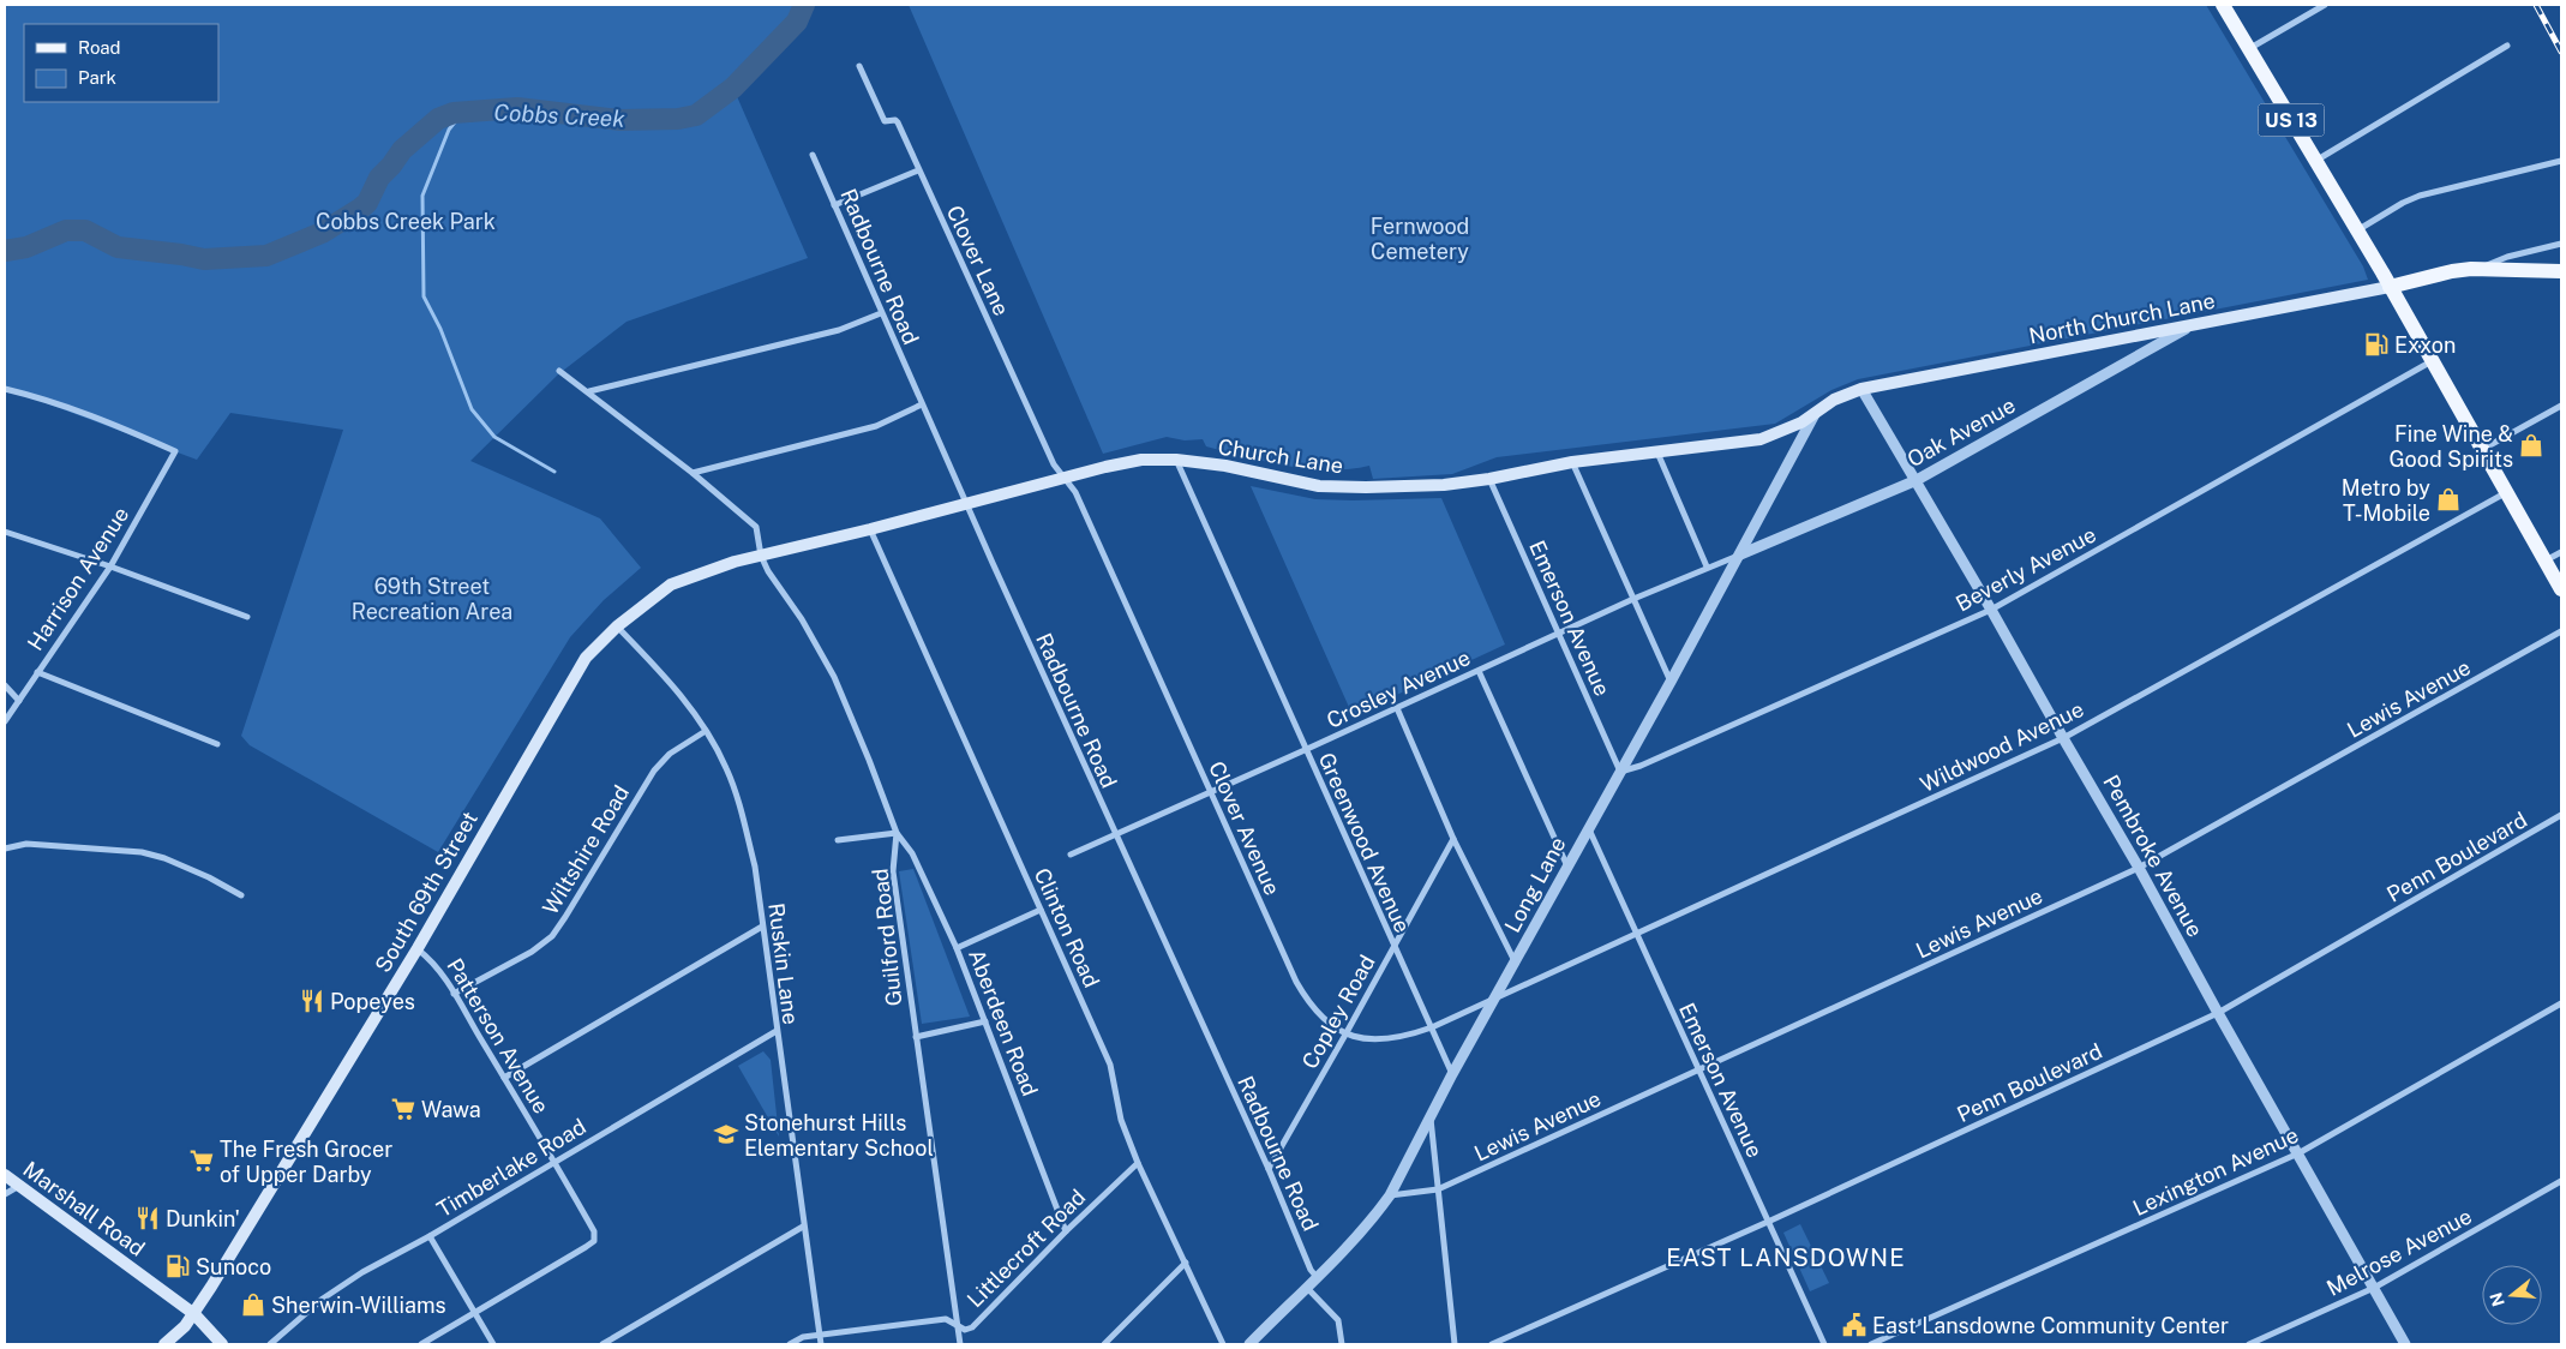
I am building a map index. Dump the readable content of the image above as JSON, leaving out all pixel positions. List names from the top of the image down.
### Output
{
  "streets": {
    "main road": [
      "US 13",
      "North Church Lane",
      "Church Lane",
      "South 69th Street",
      "Marshall Road"
    ],
    "street": [
      "Clover Lane",
      "Radbourne Road",
      "Oak Avenue",
      "Beverly Avenue",
      "Harrison Avenue",
      "Emerson Avenue",
      "Crosley Avenue",
      "Lewis Avenue",
      "Wildwood Avenue",
      "Clover Avenue",
      "Greenwood Avenue",
      "Wiltshire Road",
      "Pembroke Avenue",
      "Penn Boulevard",
      "Long Lane",
      "Clinton Road",
      "Guilford Road",
      "Ruskin Lane",
      "Copley Road",
      "Aberdeen Road",
      "Patterson Avenue",
      "Timberlake Road",
      "Lexington Avenue",
      "Littlecroft Road",
      "Melrose Avenue"
    ]
  },
  "crossings": [
    ["US 13", "North Church Lane"],
    ["Clover Lane", "Church Lane"],
    ["Clover Lane", "Clover Avenue"],
    ["Radbourne Road", "Church Lane"],
    ["Radbourne Road", "Crosley Avenue"],
    ["Radbourne Road", "Long Lane"],
    ["Radbourne Road", "Copley Road"],
    ["North Church Lane", "Oak Avenue"],
    ["North Church Lane", "Church Lane"],
    ["North Church Lane", "Pembroke Avenue"],
    ["Oak Avenue", "Crosley Avenue"],
    ["Oak Avenue", "Pembroke Avenue"],
    ["Oak Avenue", "Long Lane"],
    ["Church Lane", "Emerson Avenue"],
    ["Church Lane", "Clover Avenue"],
    ["Church Lane", "Greenwood Avenue"],
    ["Church Lane", "Pembroke Avenue"],
    ["Church Lane", "Long Lane"],
    ["Church Lane", "South 69th Street"],
    ["Church Lane", "Clinton Road"],
    ["Church Lane", "Guilford Road"],
    ["Beverly Avenue", "Emerson Avenue"],
    ["Beverly Avenue", "Pembroke Avenue"],
    ["Beverly Avenue", "Long Lane"],
    ["Emerson Avenue", "Crosley Avenue"],
    ["Emerson Avenue", "Lewis Avenue"],
    ["Emerson Avenue", "Wildwood Avenue"],
    ["Emerson Avenue", "Penn Boulevard"],
    ["Emerson Avenue", "Long Lane"],
    ["Crosley Avenue", "Clover Avenue"],
    ["Crosley Avenue", "Greenwood Avenue"],
    ["Crosley Avenue", "Long Lane"],
    ["Lewis Avenue", "Pembroke Avenue"],
    ["Lewis Avenue", "Long Lane"],
    ["Wildwood Avenue", "Clover Avenue"],
    ["Wildwood Avenue", "Pembroke Avenue"],
    ["Wildwood Avenue", "Long Lane"],
    ["Clover Avenue", "Greenwood Avenue"],
    ["Clover Avenue", "Long Lane"],
    ["Clover Avenue", "Copley Road"],
    ["Greenwood Avenue", "Long Lane"],
    ["Greenwood Avenue", "Copley Road"],
    ["Wiltshire Road", "Ruskin Lane"],
    ["Wiltshire Road", "Patterson Avenue"],
    ["Pembroke Avenue", "Penn Boulevard"],
    ["Pembroke Avenue", "Lexington Avenue"],
    ["Pembroke Avenue", "Melrose Avenue"],
    ["South 69th Street", "Guilford Road"],
    ["South 69th Street", "Ruskin Lane"],
    ["South 69th Street", "Patterson Avenue"],
    ["South 69th Street", "Marshall Road"],
    ["Clinton Road", "Littlecroft Road"],
    ["Guilford Road", "Aberdeen Road"],
    ["Guilford Road", "Littlecroft Road"],
    ["Ruskin Lane", "Timberlake Road"],
    ["Ruskin Lane", "Littlecroft Road"],
    ["Aberdeen Road", "Littlecroft Road"],
    ["Patterson Avenue", "Timberlake Road"]
  ],
  "districts": ["EAST LANSDOWNE"],
  "water": ["Cobbs Creek"],
  "parks": ["Cobbs Creek Park", "Fernwood Cemetery", "69th Street Recreation Area"],
  "places": {
    "fuel station": ["Exxon", "Sunoco"],
    "shop": ["Fine Wine & Good Spirits", "Metro by T-Mobile", "Sherwin-Williams"],
    "restaurant": ["Popeyes", "Dunkin'"],
    "supermarket": ["Wawa", "The Fresh Grocer of Upper Darby"],
    "school or university": ["Stonehurst Hills Elementary School"],
    "public building": ["East Lansdowne Community Center"]
  },
  "legend": ["Road", "Park"],
  "north": "left"
}
